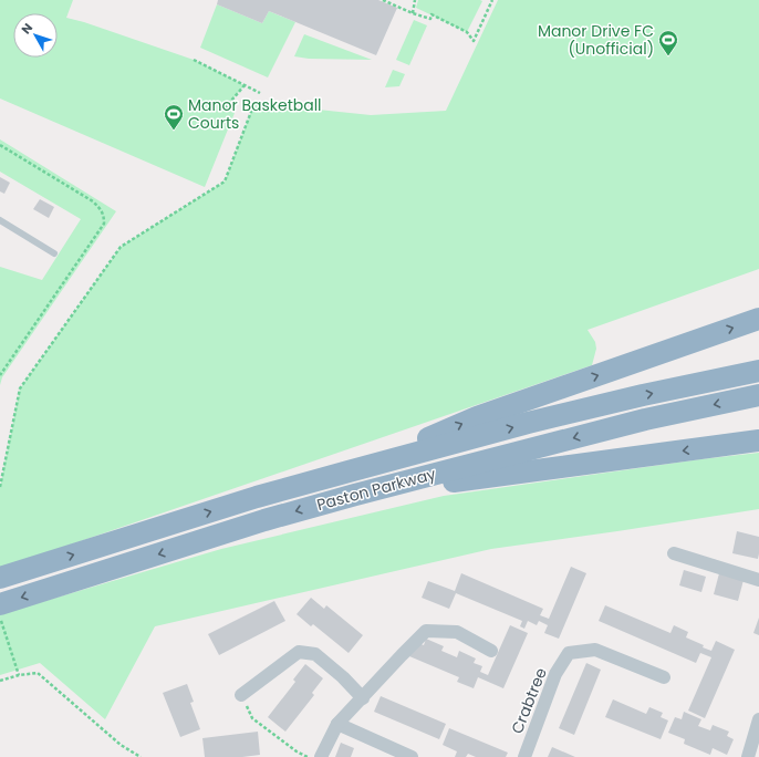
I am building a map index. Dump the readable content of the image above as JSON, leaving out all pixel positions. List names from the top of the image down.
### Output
{
  "streets": {
    "highway": ["Paston Parkway"],
    "street": ["Crabtree"]
  },
  "places": {
    "sports": ["Manor Drive FC (Unofficial)", "Manor Basketball Courts"]
  },
  "north": "top left"
}
